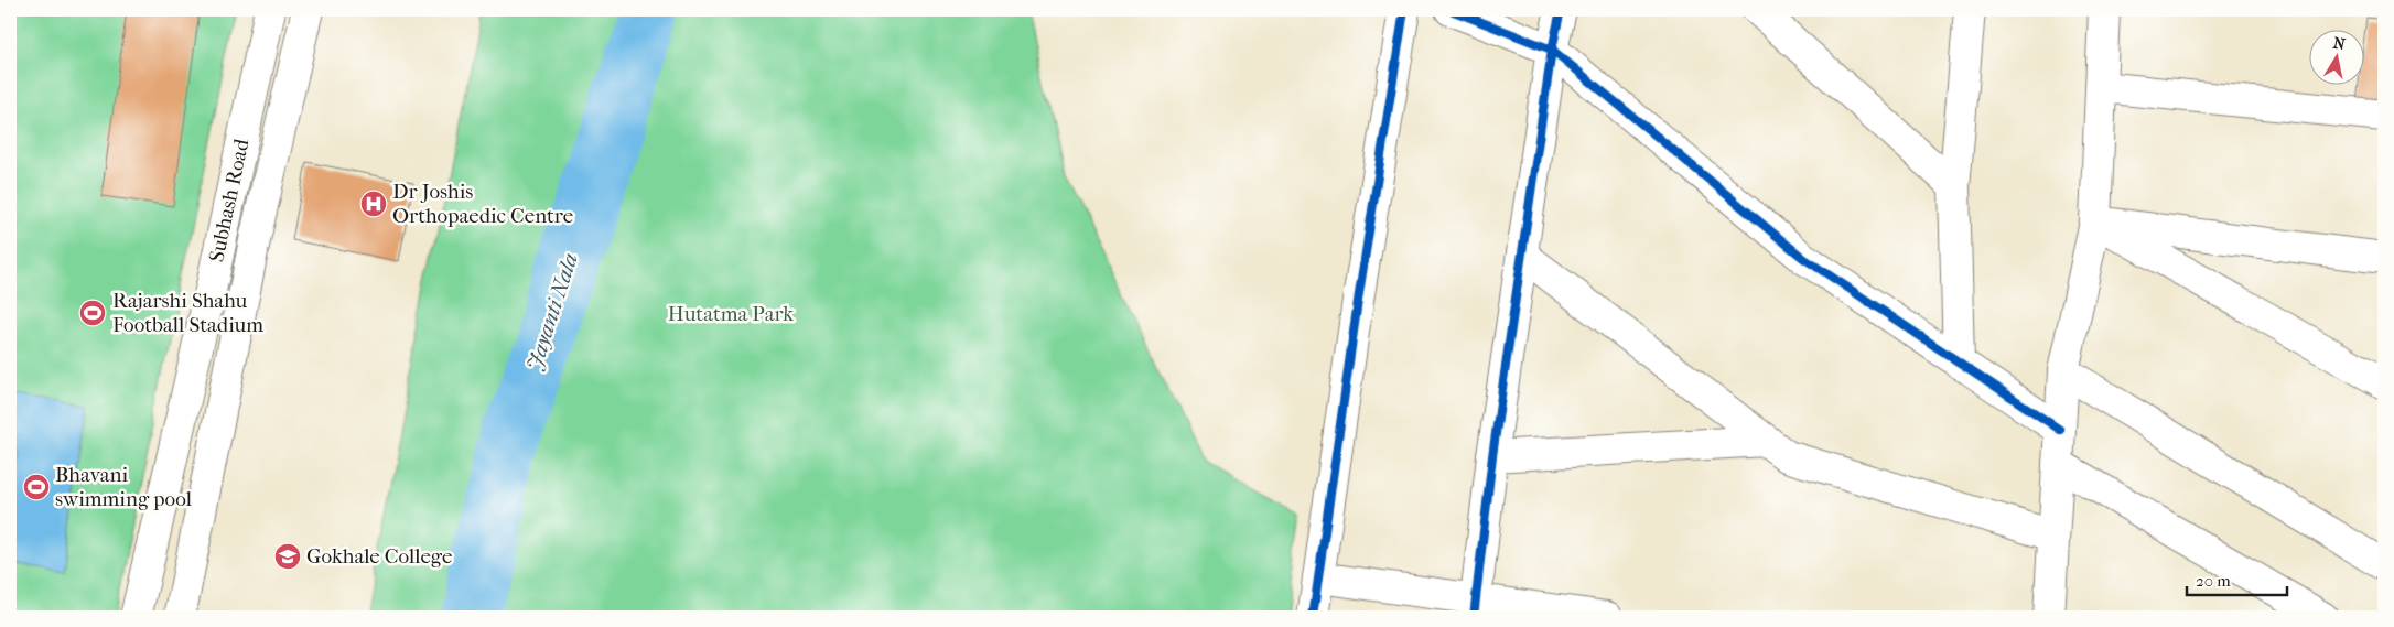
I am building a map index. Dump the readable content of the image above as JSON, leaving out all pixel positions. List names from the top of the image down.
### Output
{
  "streets": {
    "street": ["Subhash Road"]
  },
  "water": ["Jayanti Nala"],
  "parks": ["Hutatma Park"],
  "places": {
    "hospital": ["Dr Joshis Orthopaedic Centre"],
    "sports": ["Rajarshi Shahu Football Stadium", "Bhavani swimming pool"],
    "school or university": ["Gokhale College"]
  },
  "scale_bar": "20 m",
  "north": "top"
}
